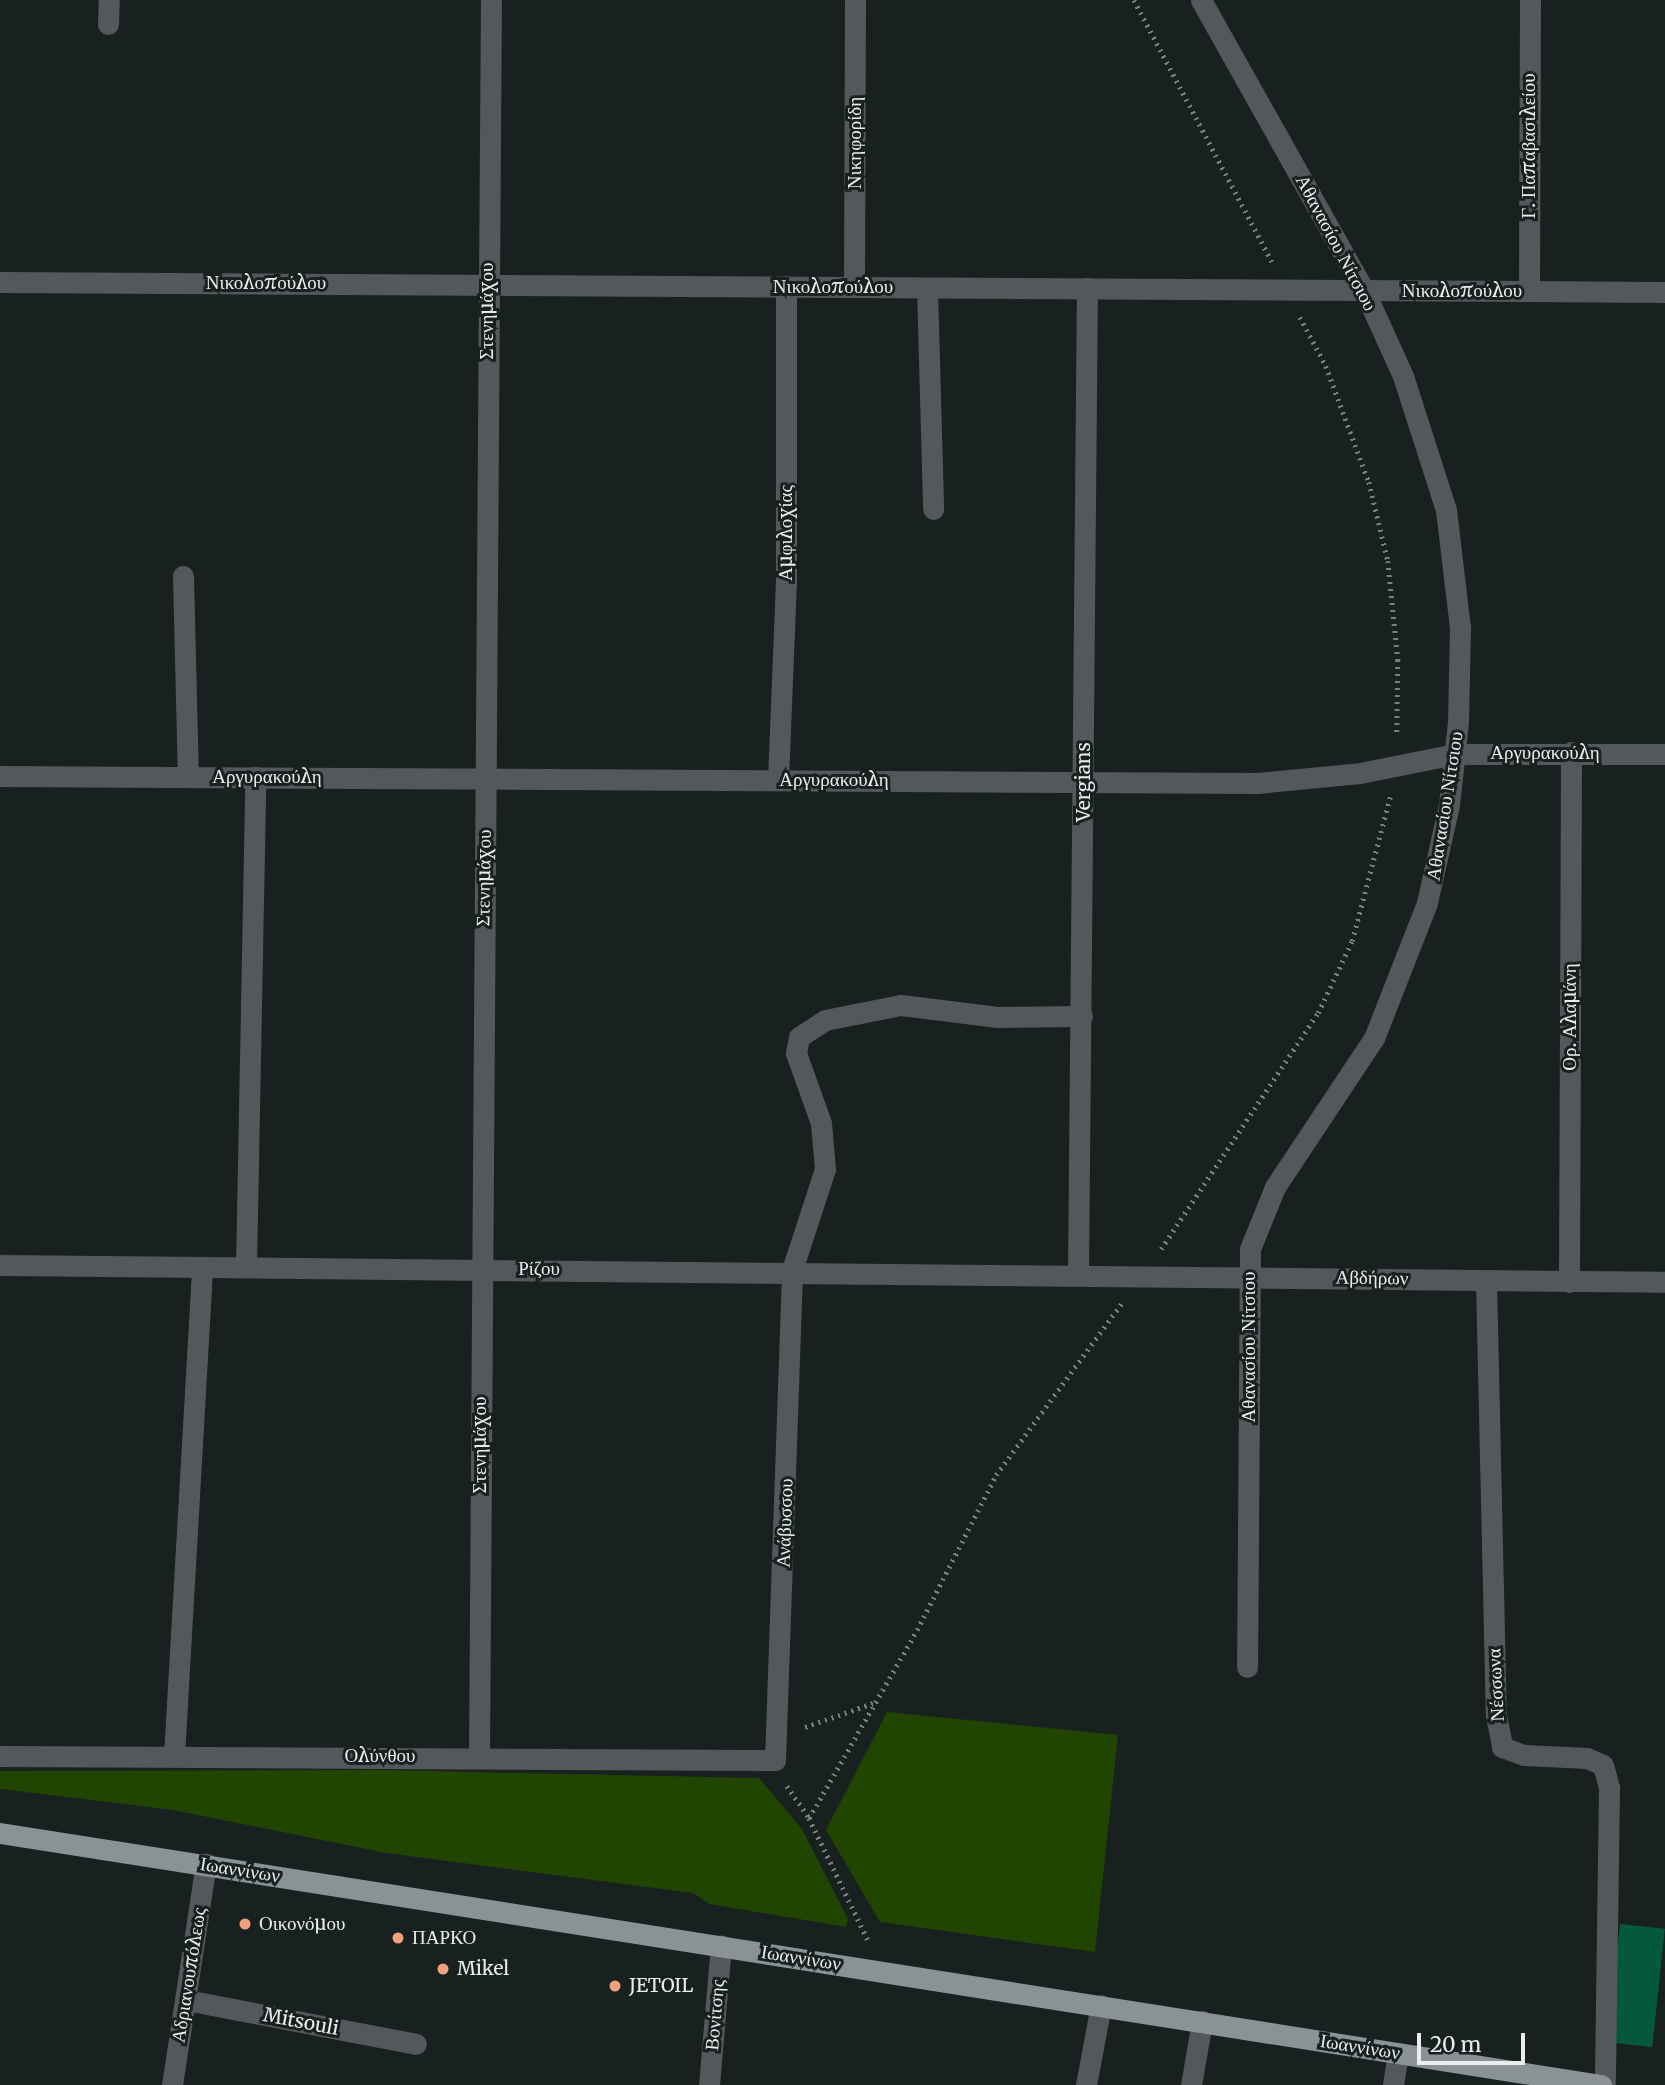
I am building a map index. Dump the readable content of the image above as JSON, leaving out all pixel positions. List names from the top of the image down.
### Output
{
  "streets": {
    "main road": ["Ιωαννίνων"],
    "street": [
      "Νικηφορίδη",
      "Γ. Παπαβασιλείου",
      "Αθανασίου Νίτσιου",
      "Νικολοπούλου",
      "Στενημάχου",
      "Αμφιλοχίας",
      "Αργυρακούλη",
      "Vergians",
      "Ορ. Αλαμάνη",
      "Ρίζου",
      "Αβδήρων",
      "Ανάβυσσου",
      "Νέσσωνα",
      "Ολύνθου",
      "Αδριανουπόλεως",
      "Βονίτσης",
      "Mitsouli"
    ]
  },
  "crossings": [
    ["Νικηφορίδη", "Νικολοπούλου"],
    ["Γ. Παπαβασιλείου", "Νικολοπούλου"],
    ["Αθανασίου Νίτσιου", "Νικολοπούλου"],
    ["Αθανασίου Νίτσιου", "Αργυρακούλη"],
    ["Αθανασίου Νίτσιου", "Αβδήρων"],
    ["Νικολοπούλου", "Στενημάχου"],
    ["Νικολοπούλου", "Αμφιλοχίας"],
    ["Νικολοπούλου", "Vergians"],
    ["Στενημάχου", "Αργυρακούλη"],
    ["Στενημάχου", "Ρίζου"],
    ["Στενημάχου", "Ολύνθου"],
    ["Αμφιλοχίας", "Αργυρακούλη"],
    ["Αργυρακούλη", "Vergians"],
    ["Αργυρακούλη", "Ορ. Αλαμάνη"],
    ["Vergians", "Ρίζου"],
    ["Vergians", "Αβδήρων"],
    ["Vergians", "Ανάβυσσου"],
    ["Ορ. Αλαμάνη", "Αβδήρων"],
    ["Ρίζου", "Αβδήρων"],
    ["Ρίζου", "Ανάβυσσου"],
    ["Αβδήρων", "Νέσσωνα"],
    ["Ανάβυσσου", "Ολύνθου"],
    ["Νέσσωνα", "Ιωαννίνων"],
    ["Ιωαννίνων", "Αδριανουπόλεως"],
    ["Ιωαννίνων", "Βονίτσης"],
    ["Αδριανουπόλεως", "Mitsouli"]
  ],
  "places": [
    "Οικονόμου",
    "ΠΑΡΚΟ",
    "Mikel",
    "JETOIL"
  ],
  "scale_bar": "20 m"
}
